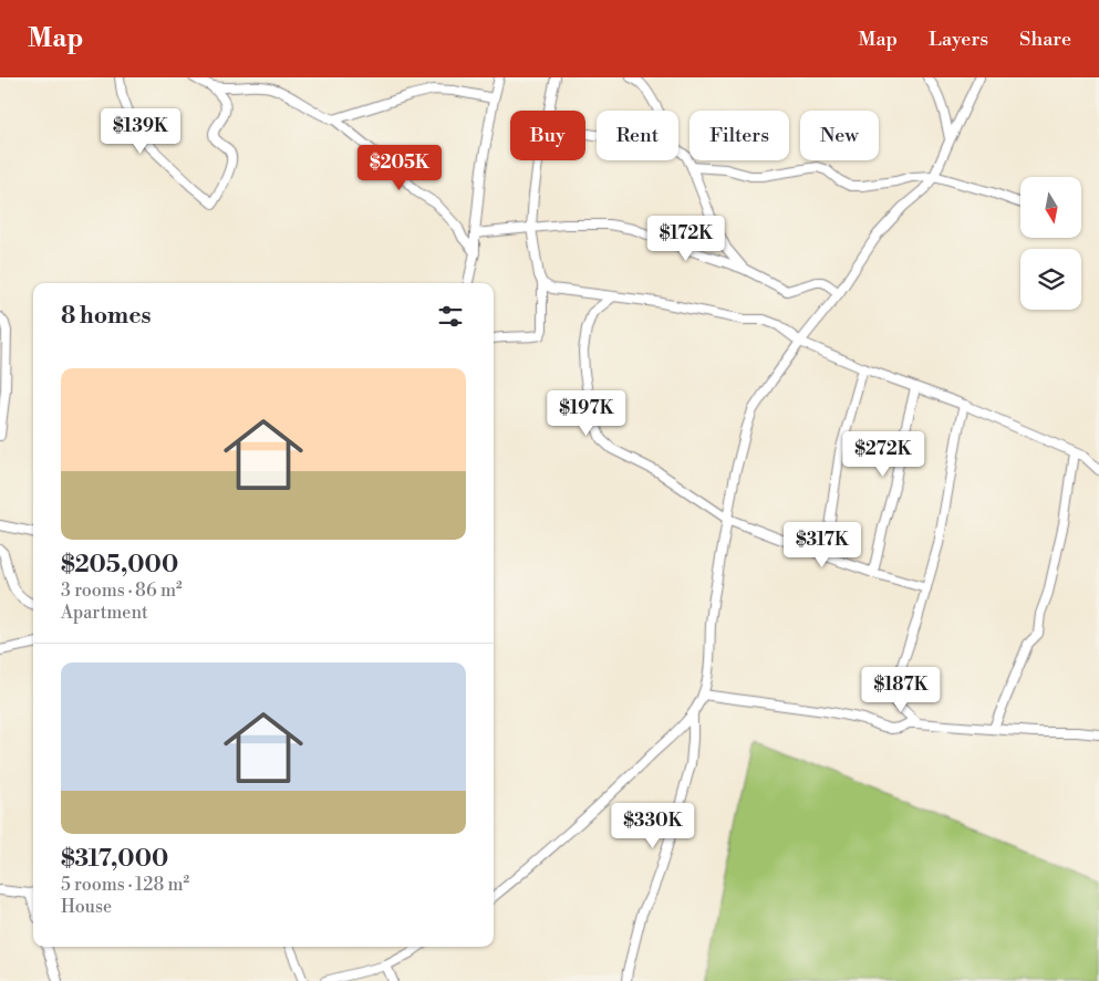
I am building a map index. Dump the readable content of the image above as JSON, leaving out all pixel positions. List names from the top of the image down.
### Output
{
  "north": "bottom",
  "page": {
    "header": "Map",
    "nav": ["Map", "Layers", "Share"],
    "price": [
      "$139K",
      "$205K",
      "$172K",
      "$197K",
      "$272K",
      "$317K",
      "$187K",
      "$330K"
    ],
    "chip": [
      "Buy",
      "Rent",
      "Filters",
      "New"
    ],
    "heading": "8 homes",
    "list": [
      {
        "name": "$205,000",
        "note": "3 rooms · 86 m² · Apartment"
      },
      {
        "name": "$317,000",
        "note": "5 rooms · 128 m² · House"
      }
    ]
  }
}
